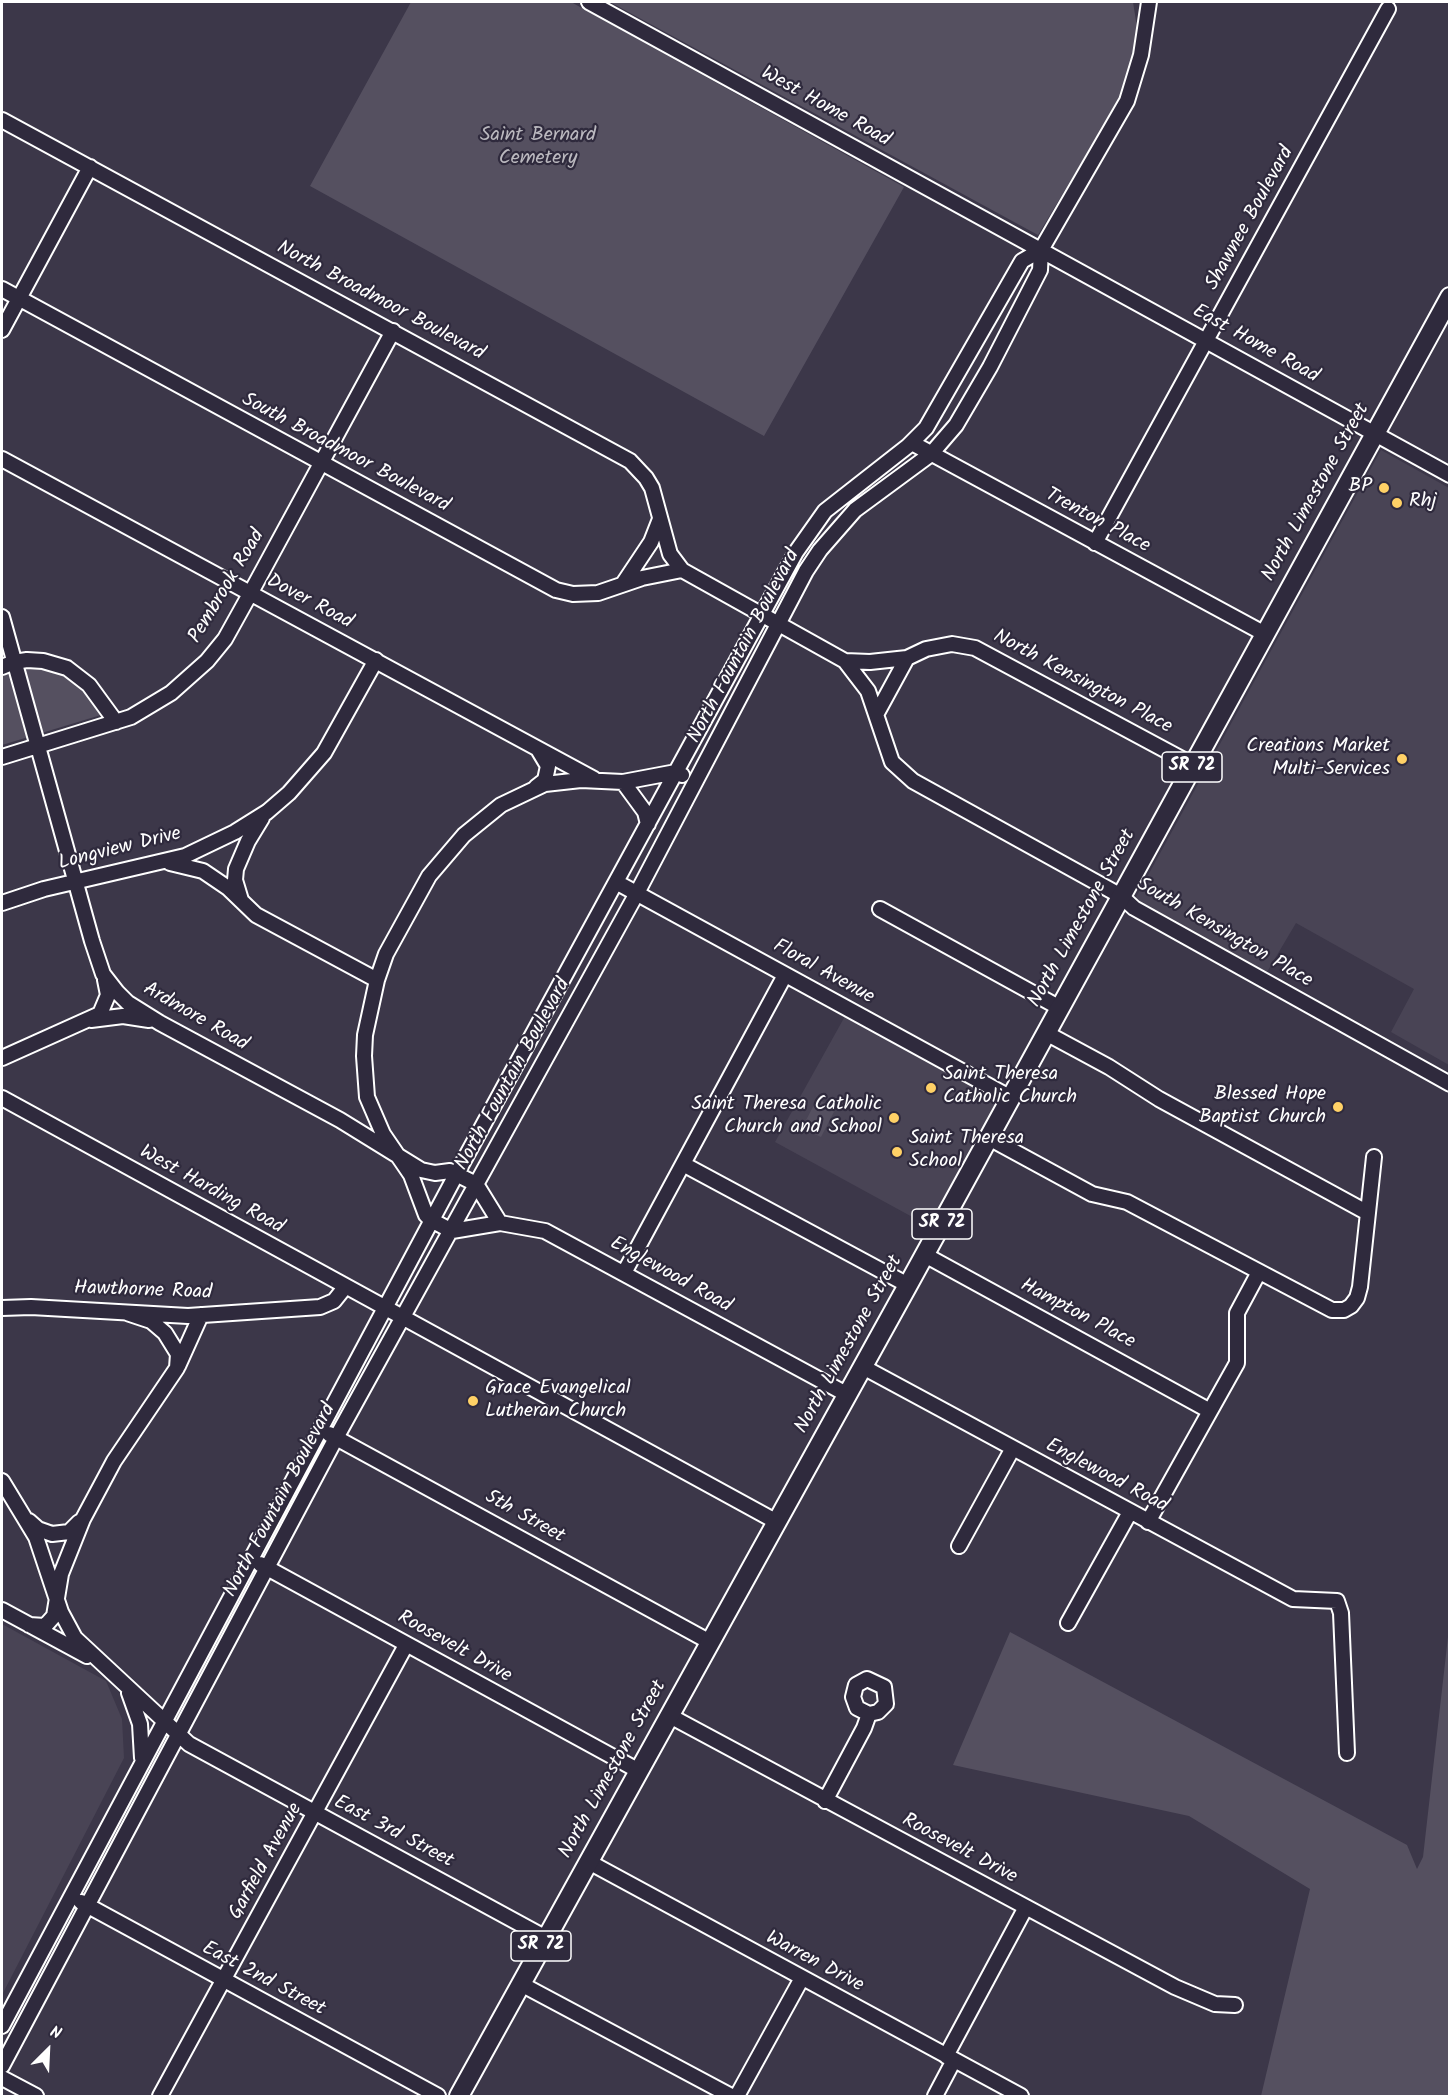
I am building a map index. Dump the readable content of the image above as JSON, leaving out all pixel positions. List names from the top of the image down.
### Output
{
  "streets": {
    "main road": ["North Limestone Street", "SR 72"],
    "street": [
      "West Home Road",
      "Shawnee Boulevard",
      "North Broadmoor Boulevard",
      "East Home Road",
      "South Broadmoor Boulevard",
      "Trenton Place",
      "Pembrook Road",
      "Dover Road",
      "North Fountain Boulevard",
      "North Kensington Place",
      "Longview Drive",
      "South Kensington Place",
      "Floral Avenue",
      "Ardmore Road",
      "West Harding Road",
      "Englewood Road",
      "Hawthorne Road",
      "Hampton Place",
      "5th Street",
      "Roosevelt Drive",
      "East 3rd Street",
      "Garfield Avenue",
      "Warren Drive",
      "East 2nd Street"
    ]
  },
  "crossings": [
    ["West Home Road", "East Home Road"],
    ["West Home Road", "North Fountain Boulevard"],
    ["Shawnee Boulevard", "East Home Road"],
    ["Shawnee Boulevard", "Trenton Place"],
    ["North Broadmoor Boulevard", "South Broadmoor Boulevard"],
    ["North Broadmoor Boulevard", "Pembrook Road"],
    ["East Home Road", "North Limestone Street"],
    ["East Home Road", "North Fountain Boulevard"],
    ["South Broadmoor Boulevard", "Pembrook Road"],
    ["North Limestone Street", "Trenton Place"],
    ["North Limestone Street", "North Kensington Place"],
    ["North Limestone Street", "South Kensington Place"],
    ["North Limestone Street", "Floral Avenue"],
    ["North Limestone Street", "West Harding Road"],
    ["North Limestone Street", "Englewood Road"],
    ["North Limestone Street", "Hampton Place"],
    ["North Limestone Street", "5th Street"],
    ["North Limestone Street", "Roosevelt Drive"],
    ["North Limestone Street", "East 3rd Street"],
    ["North Limestone Street", "Warren Drive"],
    ["Trenton Place", "North Fountain Boulevard"],
    ["Pembrook Road", "Dover Road"],
    ["Pembrook Road", "Ardmore Road"],
    ["Dover Road", "Longview Drive"],
    ["North Fountain Boulevard", "Floral Avenue"],
    ["North Fountain Boulevard", "Ardmore Road"],
    ["North Fountain Boulevard", "West Harding Road"],
    ["North Fountain Boulevard", "Englewood Road"],
    ["North Fountain Boulevard", "5th Street"],
    ["North Fountain Boulevard", "Roosevelt Drive"],
    ["North Fountain Boulevard", "East 3rd Street"],
    ["North Fountain Boulevard", "East 2nd Street"],
    ["North Kensington Place", "South Kensington Place"],
    ["Longview Drive", "Ardmore Road"],
    ["West Harding Road", "Hawthorne Road"],
    ["Roosevelt Drive", "Garfield Avenue"],
    ["East 3rd Street", "Garfield Avenue"],
    ["Garfield Avenue", "East 2nd Street"]
  ],
  "parks": ["Saint Bernard Cemetery"],
  "places": [
    "BP",
    "Rhj",
    "Creations Market Multi-Services",
    "Saint Theresa Catholic Church",
    "Blessed Hope Baptist Church",
    "Saint Theresa Catholic Church and School",
    "Saint Theresa School",
    "Grace Evangelical Lutheran Church"
  ],
  "north": "top right"
}
